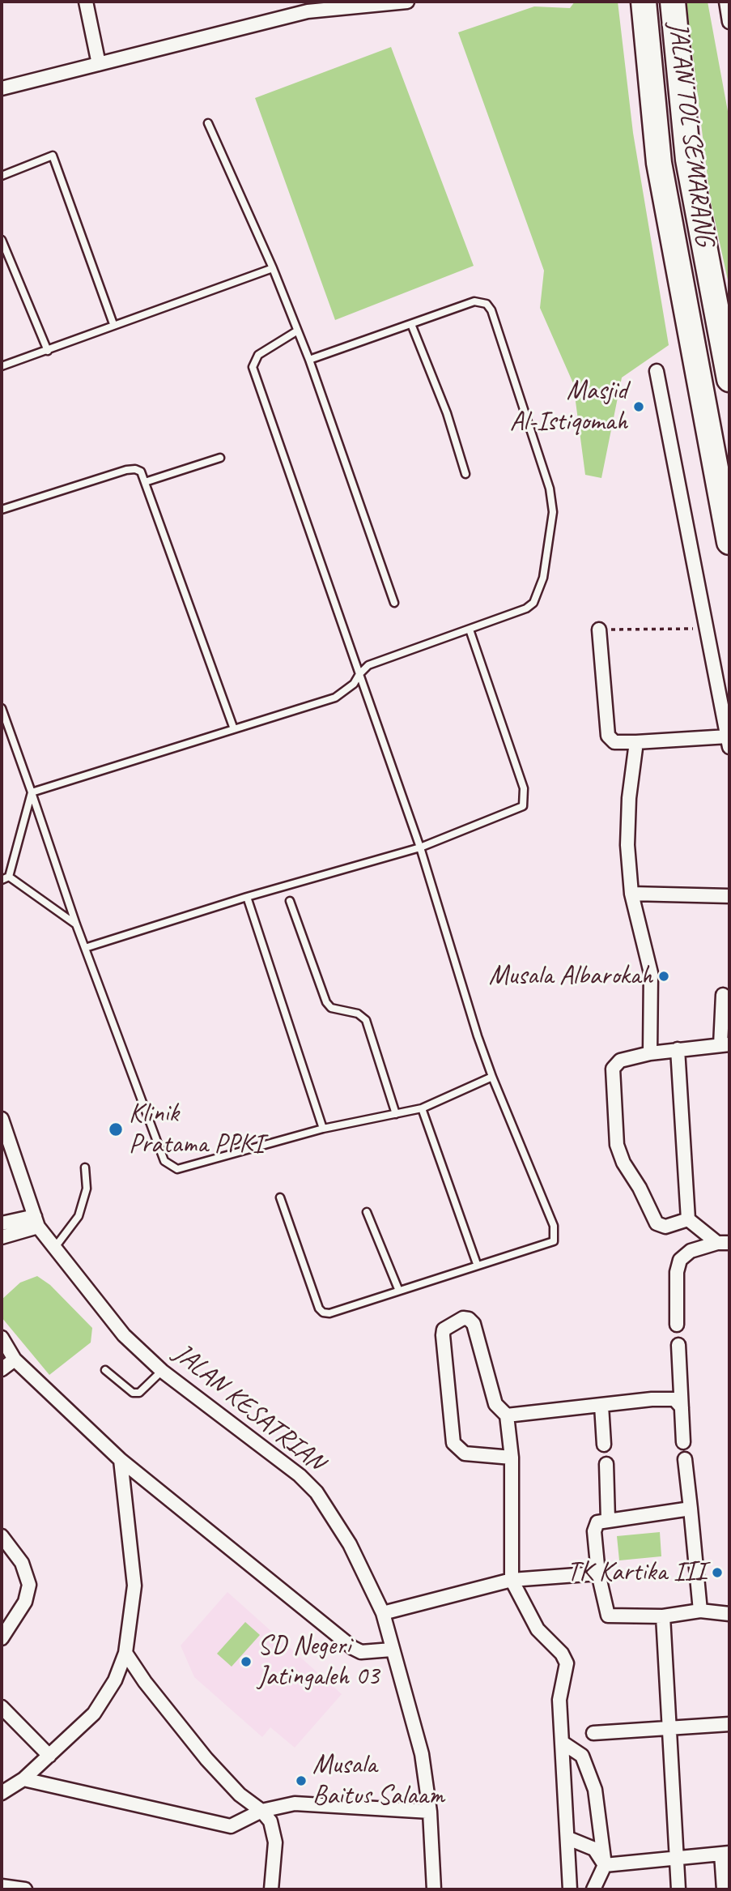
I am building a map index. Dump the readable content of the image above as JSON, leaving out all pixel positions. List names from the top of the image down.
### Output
{
  "streets": {
    "highway": ["JALAN TOL SEMARANG"],
    "street": ["JALAN KESATRIAN"]
  },
  "places": [
    "Masjid Al-Istiqomah",
    "Musala Albarokah",
    "Klinik Pratama PPKI",
    "TK Kartika III",
    "SD Negeri Jatingaleh 03",
    "Musala Baitus Salaam"
  ]
}
